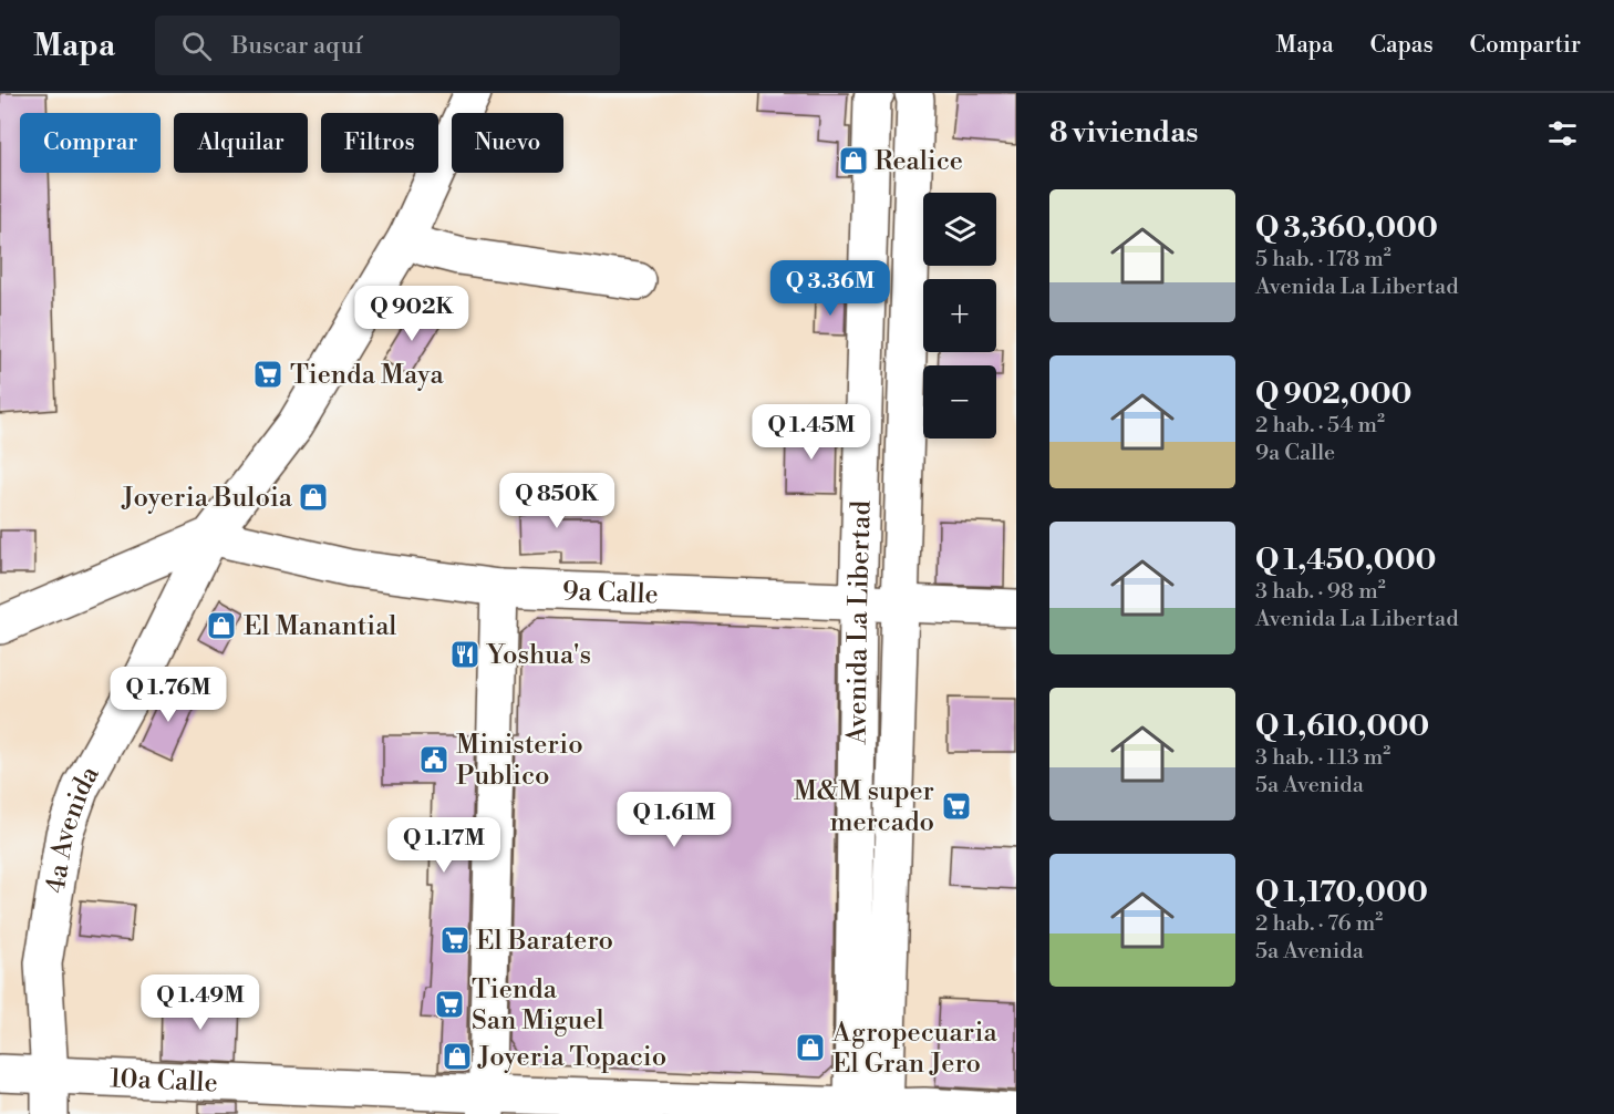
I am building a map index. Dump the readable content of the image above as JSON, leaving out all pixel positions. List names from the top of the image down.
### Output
{
  "streets": {
    "street": [
      "9a Calle",
      "Avenida La Libertad",
      "4a Avenida",
      "10a Calle"
    ]
  },
  "crossings": [
    ["9a Calle", "Avenida La Libertad"],
    ["9a Calle", "4a Avenida"],
    ["Avenida La Libertad", "10a Calle"],
    ["4a Avenida", "10a Calle"]
  ],
  "places": {
    "shop": [
      "Realice",
      "Joyeria Buloia",
      "El Manantial",
      "Agropecuaria El Gran Jero",
      "Joyeria Topacio"
    ],
    "supermarket": [
      "Tienda Maya",
      "M&M super mercado",
      "El Baratero",
      "Tienda San Miguel"
    ],
    "restaurant": ["Yoshua's"],
    "public building": ["Ministerio Publico"]
  },
  "page": {
    "header": "Mapa",
    "search": "Buscar aquí",
    "nav": ["Mapa", "Capas", "Compartir"],
    "heading": "8 viviendas",
    "chip": [
      "Comprar",
      "Alquilar",
      "Filtros",
      "Nuevo"
    ],
    "list": [
      {
        "name": "Q 3,360,000",
        "note": "5 hab. · 178 m² · Avenida La Libertad"
      },
      {
        "name": "Q 902,000",
        "note": "2 hab. · 54 m² · 9a Calle"
      },
      {
        "name": "Q 1,450,000",
        "note": "3 hab. · 98 m² · Avenida La Libertad"
      },
      {
        "name": "Q 1,610,000",
        "note": "3 hab. · 113 m² · 5a Avenida"
      },
      {
        "name": "Q 1,170,000",
        "note": "2 hab. · 76 m² · 5a Avenida"
      }
    ],
    "map_buttons": ["+", "−"],
    "price": [
      "Q 3.36M",
      "Q 902K",
      "Q 1.45M",
      "Q 850K",
      "Q 1.76M",
      "Q 1.61M",
      "Q 1.17M",
      "Q 1.49M"
    ]
  }
}
